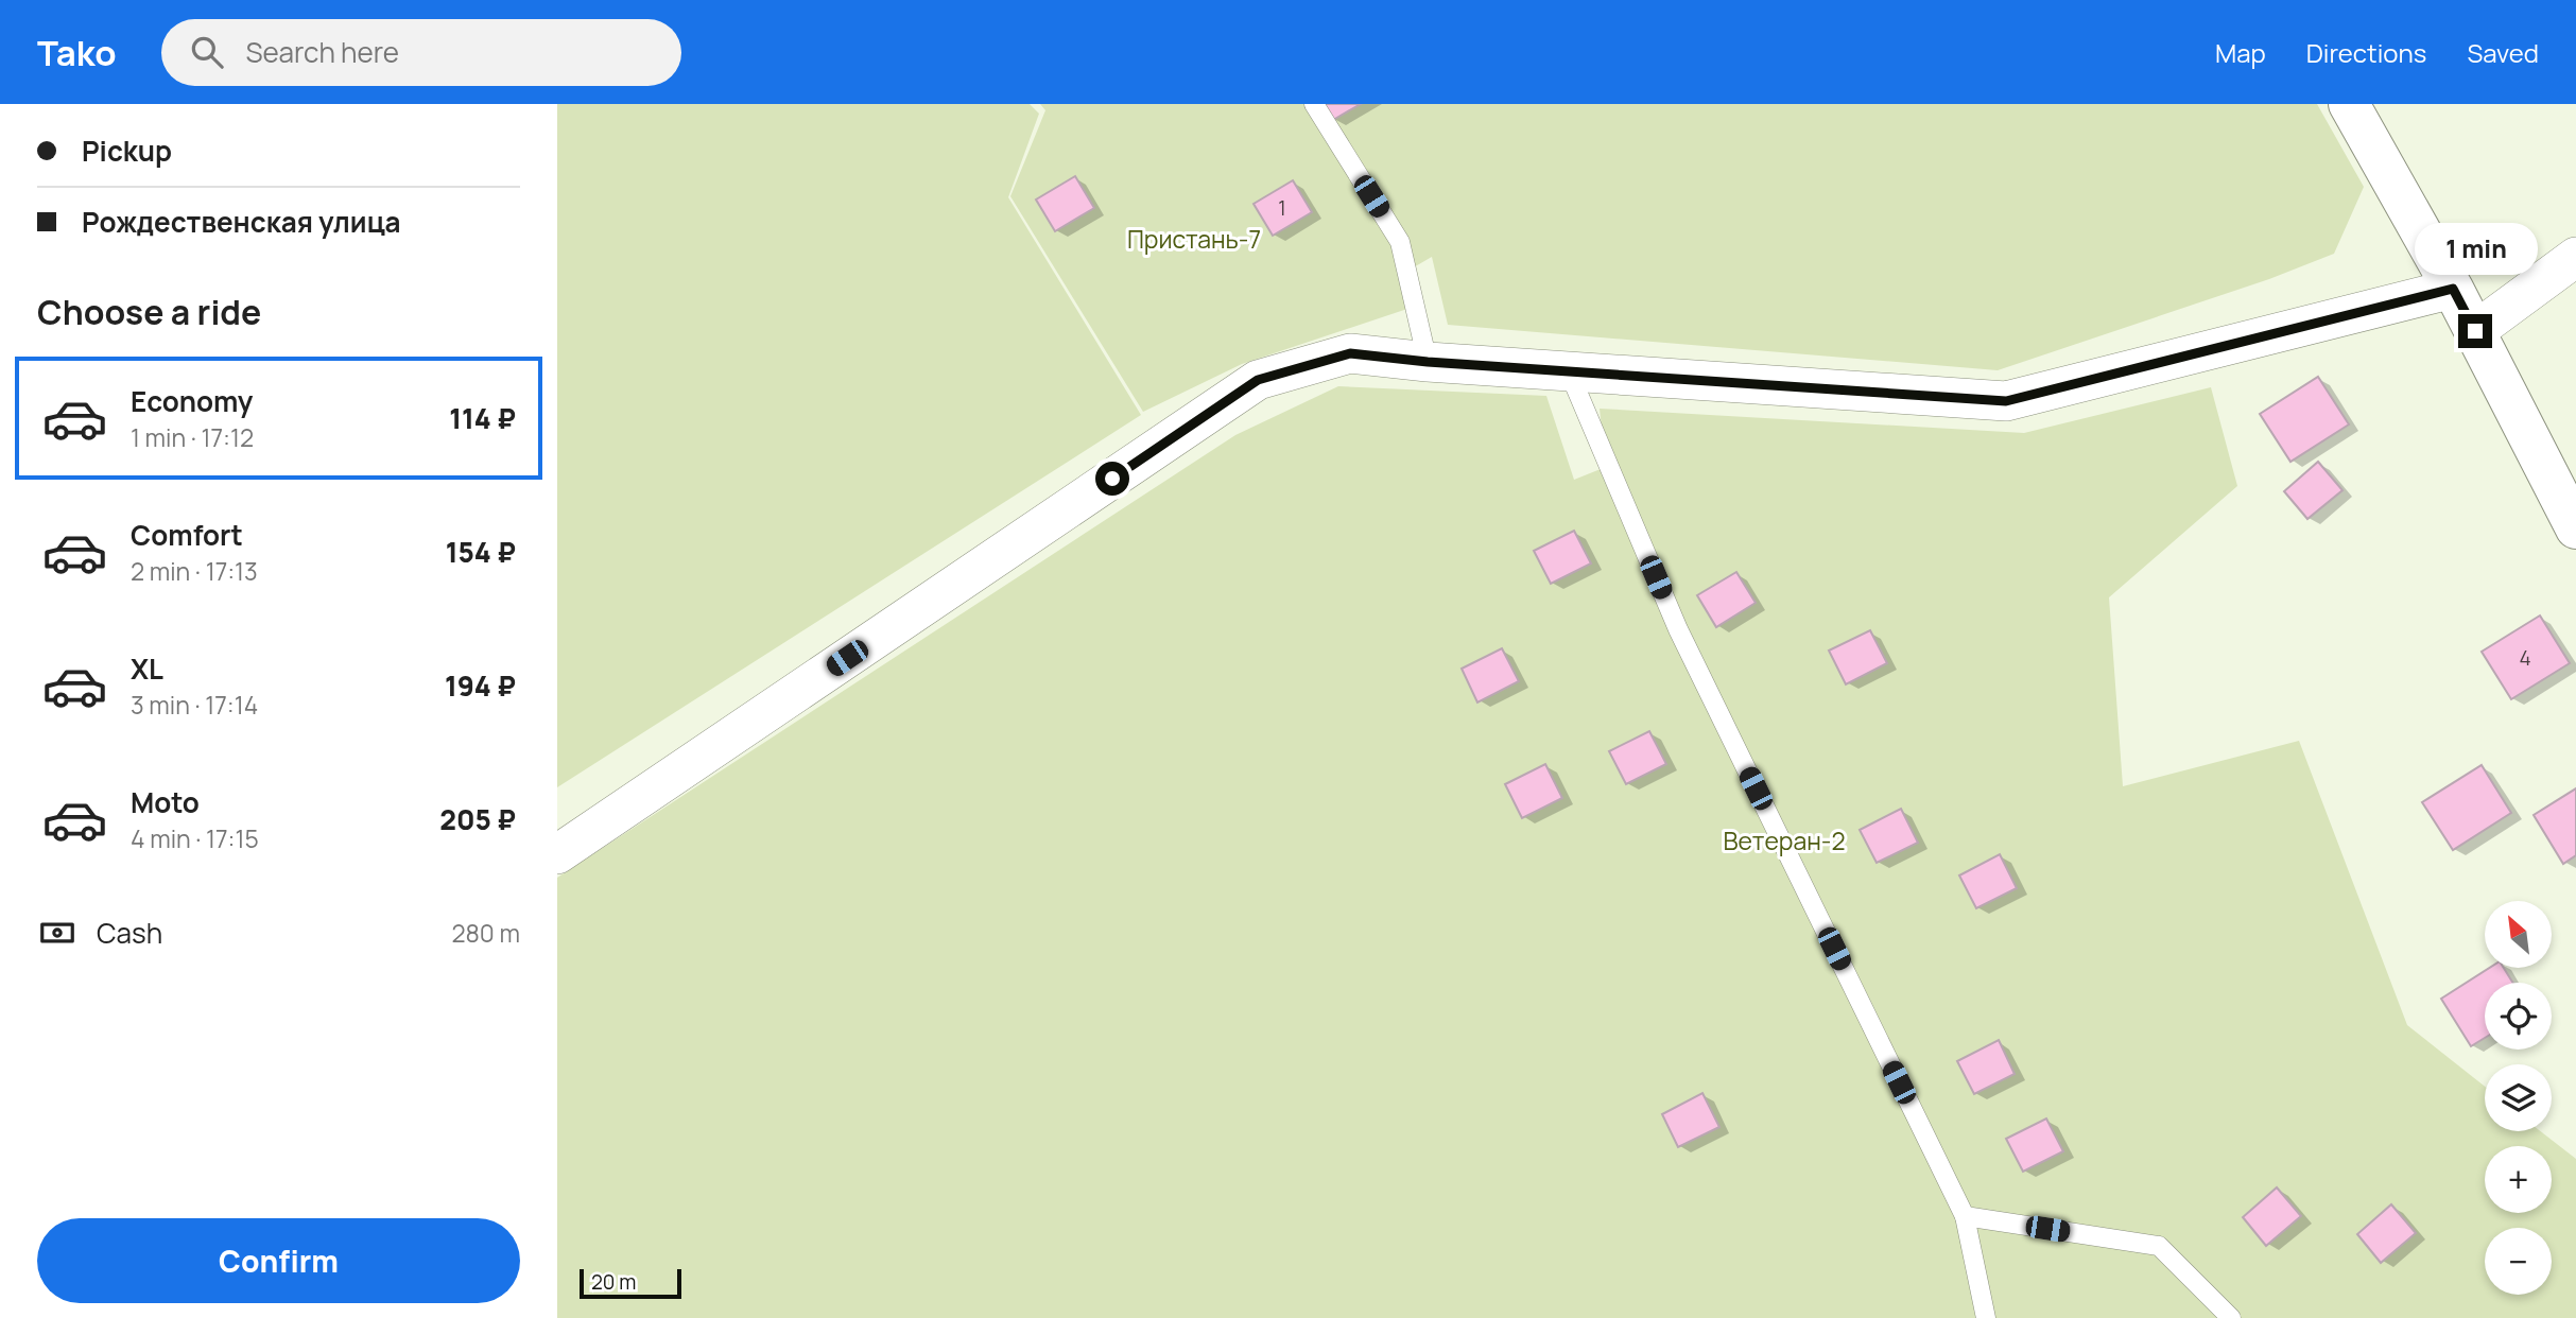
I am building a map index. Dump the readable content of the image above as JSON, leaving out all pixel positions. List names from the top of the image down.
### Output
{
  "parks": ["Пристань-7", "Ветеран-2"],
  "house_numbers": ["1", "4"],
  "scale_bar": "20 m",
  "north": "top left",
  "page": {
    "header": "Tako",
    "search": "Search here",
    "nav": ["Map", "Directions", "Saved"],
    "banner": ["Pickup", "Рождественская улица"],
    "bubble": "1 min",
    "heading": "Choose a ride",
    "list": [
      {
        "name": "Economy",
        "note": "1 min · 17:12",
        "value": "114 ₽"
      },
      {
        "name": "Comfort",
        "note": "2 min · 17:13",
        "value": "154 ₽"
      },
      {
        "name": "XL",
        "note": "3 min · 17:14",
        "value": "194 ₽"
      },
      {
        "name": "Moto",
        "note": "4 min · 17:15",
        "value": "205 ₽"
      }
    ],
    "pay": ["Cash", "280 m"],
    "map_buttons": ["+", "−"],
    "buttons": "Confirm",
    "scale": "20 m"
  }
}
